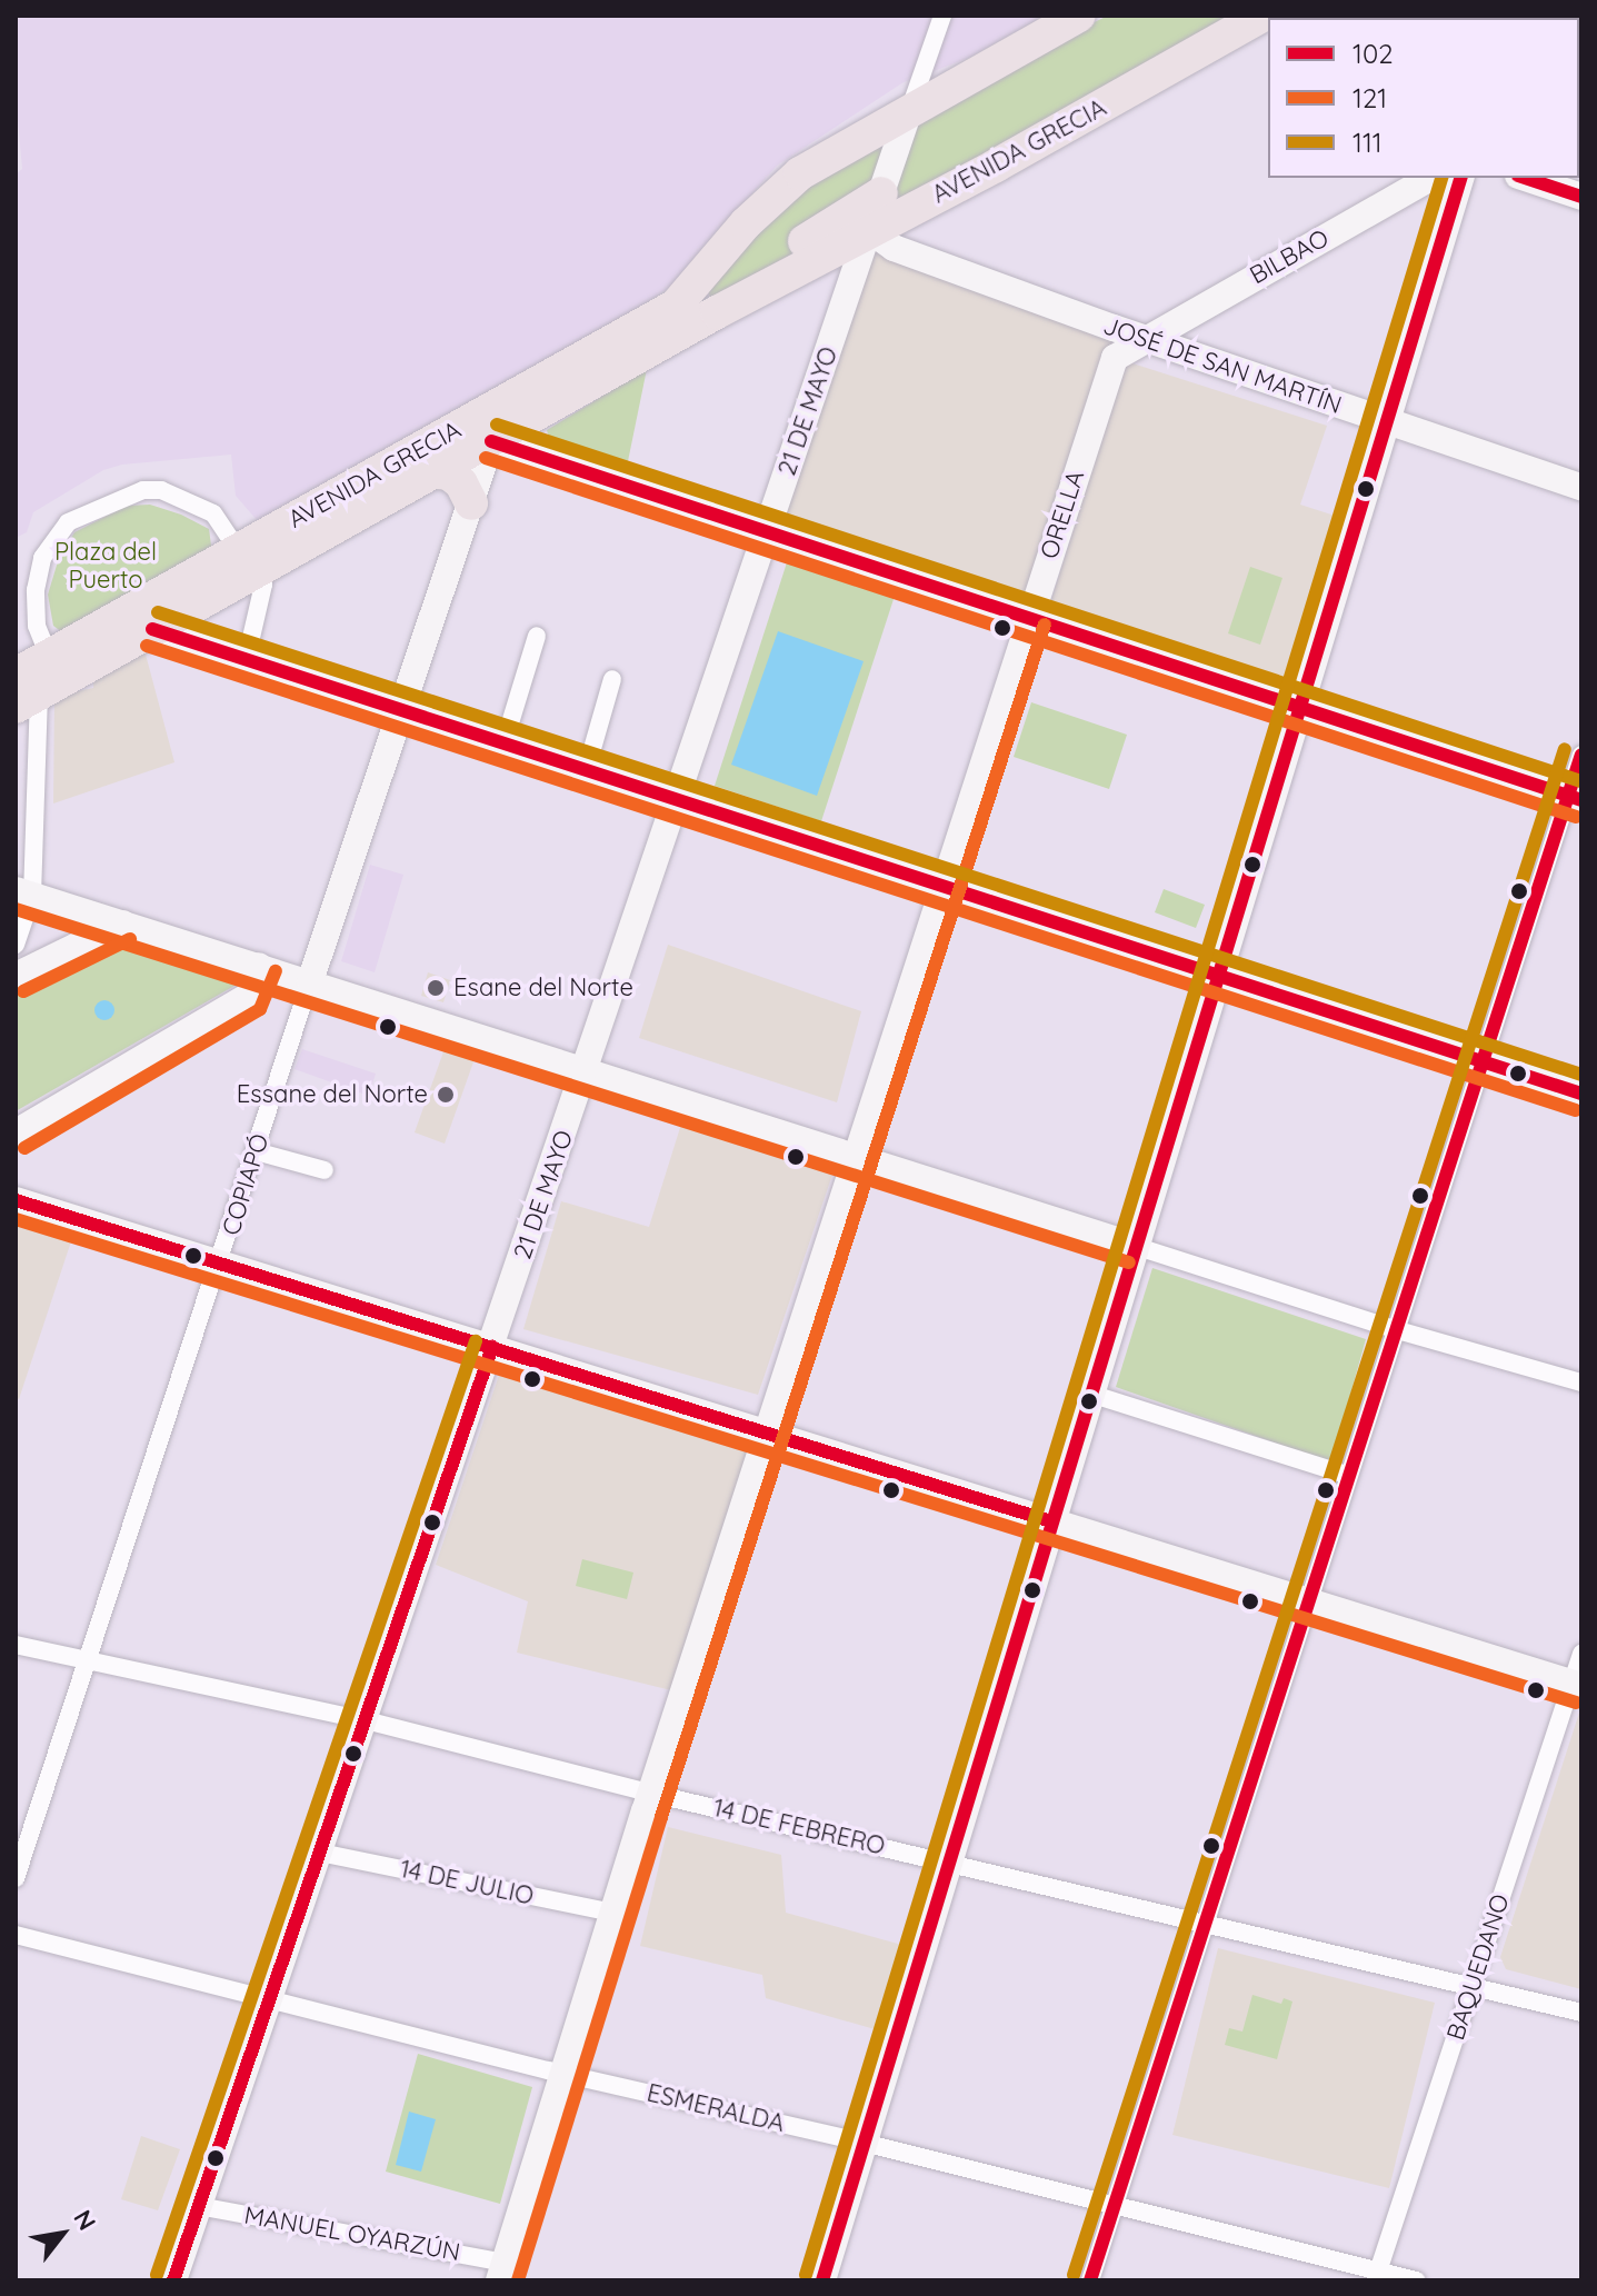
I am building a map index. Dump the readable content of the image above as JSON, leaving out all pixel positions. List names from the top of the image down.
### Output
{
  "streets": {
    "highway": ["AVENIDA GRECIA"],
    "street": [
      "BILBAO",
      "JOSÉ DE SAN MARTÍN",
      "21 DE MAYO",
      "ORELLA",
      "COPIAPÓ",
      "14 DE FEBRERO",
      "14 DE JULIO",
      "BAQUEDANO",
      "ESMERALDA",
      "MANUEL OYARZÚN"
    ]
  },
  "crossings": [
    ["AVENIDA GRECIA", "JOSÉ DE SAN MARTÍN"],
    ["AVENIDA GRECIA", "21 DE MAYO"],
    ["AVENIDA GRECIA", "COPIAPÓ"],
    ["BILBAO", "JOSÉ DE SAN MARTÍN"],
    ["BILBAO", "ORELLA"],
    ["JOSÉ DE SAN MARTÍN", "21 DE MAYO"],
    ["JOSÉ DE SAN MARTÍN", "ORELLA"],
    ["21 DE MAYO", "14 DE FEBRERO"],
    ["21 DE MAYO", "14 DE JULIO"],
    ["21 DE MAYO", "ESMERALDA"],
    ["21 DE MAYO", "MANUEL OYARZÚN"],
    ["ORELLA", "14 DE FEBRERO"],
    ["ORELLA", "14 DE JULIO"],
    ["ORELLA", "ESMERALDA"],
    ["ORELLA", "MANUEL OYARZÚN"],
    ["COPIAPÓ", "14 DE FEBRERO"],
    ["14 DE FEBRERO", "BAQUEDANO"],
    ["BAQUEDANO", "ESMERALDA"]
  ],
  "parks": ["Plaza del Puerto"],
  "places": ["Esane del Norte", "Essane del Norte"],
  "lines": ["transit line 102", "transit line 111", "transit line 121"],
  "legend": ["102", "121", "111"],
  "north": "top right"
}
